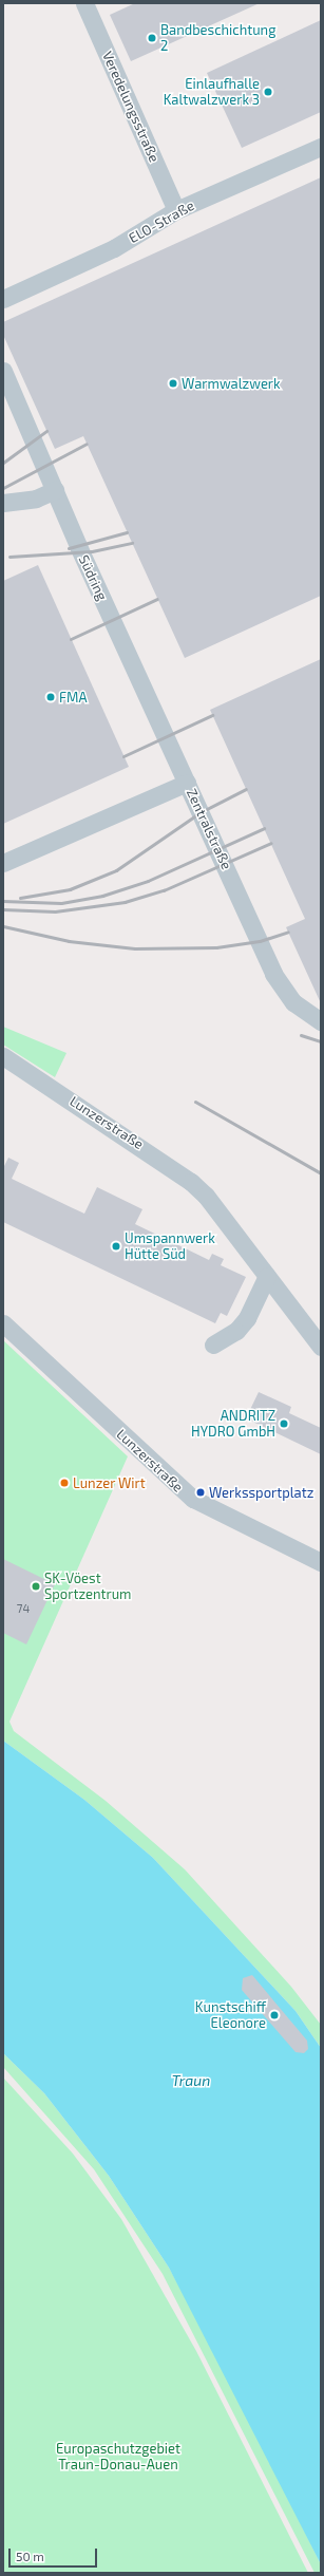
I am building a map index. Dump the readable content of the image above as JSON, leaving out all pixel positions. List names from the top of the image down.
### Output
{
  "streets": {
    "street": [
      "Veredelungsstraße",
      "ELO-Straße",
      "Südring",
      "Zentralstraße",
      "Lunzerstraße"
    ]
  },
  "crossings": [
    ["Veredelungsstraße", "ELO-Straße"],
    ["Südring", "Zentralstraße"]
  ],
  "water": ["Traun"],
  "parks": ["Europaschutzgebiet Traun-Donau-Auen"],
  "places": [
    "Bandbeschichtung 2",
    "Einlaufhalle Kaltwalzwerk 3",
    "Warmwalzwerk",
    "FMA",
    "Umspannwerk Hütte Süd",
    "ANDRITZ HYDRO GmbH",
    "Lunzer Wirt",
    "Werkssportplatz",
    "SK-Vöest Sportzentrum",
    "Kunstschiff Eleonore"
  ],
  "house_numbers": ["74"],
  "scale_bar": "50 m"
}
